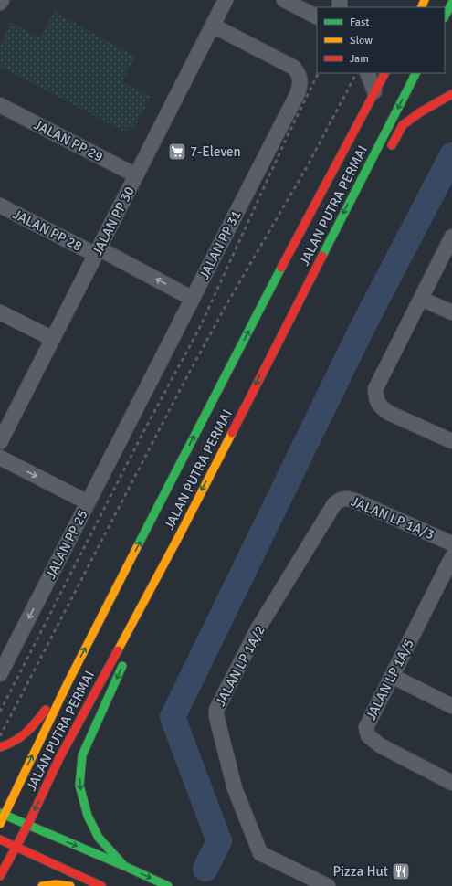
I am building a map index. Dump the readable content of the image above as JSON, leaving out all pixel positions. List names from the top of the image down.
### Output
{
  "streets": {
    "main road": ["JALAN PUTRA PERMAI"],
    "street": [
      "JALAN PP 29",
      "JALAN PP 30",
      "JALAN PP 28",
      "JALAN PP 31",
      "JALAN LP 1A/3",
      "JALAN PP 25",
      "JALAN LP 1A/2",
      "JALAN LP 1A/5"
    ]
  },
  "crossings": [
    ["JALAN PP 29", "JALAN PP 30"],
    ["JALAN PP 30", "JALAN PP 28"],
    ["JALAN PP 30", "JALAN PP 31"],
    ["JALAN PP 28", "JALAN PP 31"],
    ["JALAN PP 31", "JALAN PP 25"],
    ["JALAN LP 1A/3", "JALAN LP 1A/2"]
  ],
  "one_way": ["JALAN PP 28"],
  "places": {
    "supermarket": ["7-Eleven"],
    "restaurant": ["Pizza Hut"]
  },
  "legend": ["Fast", "Slow", "Jam"]
}
